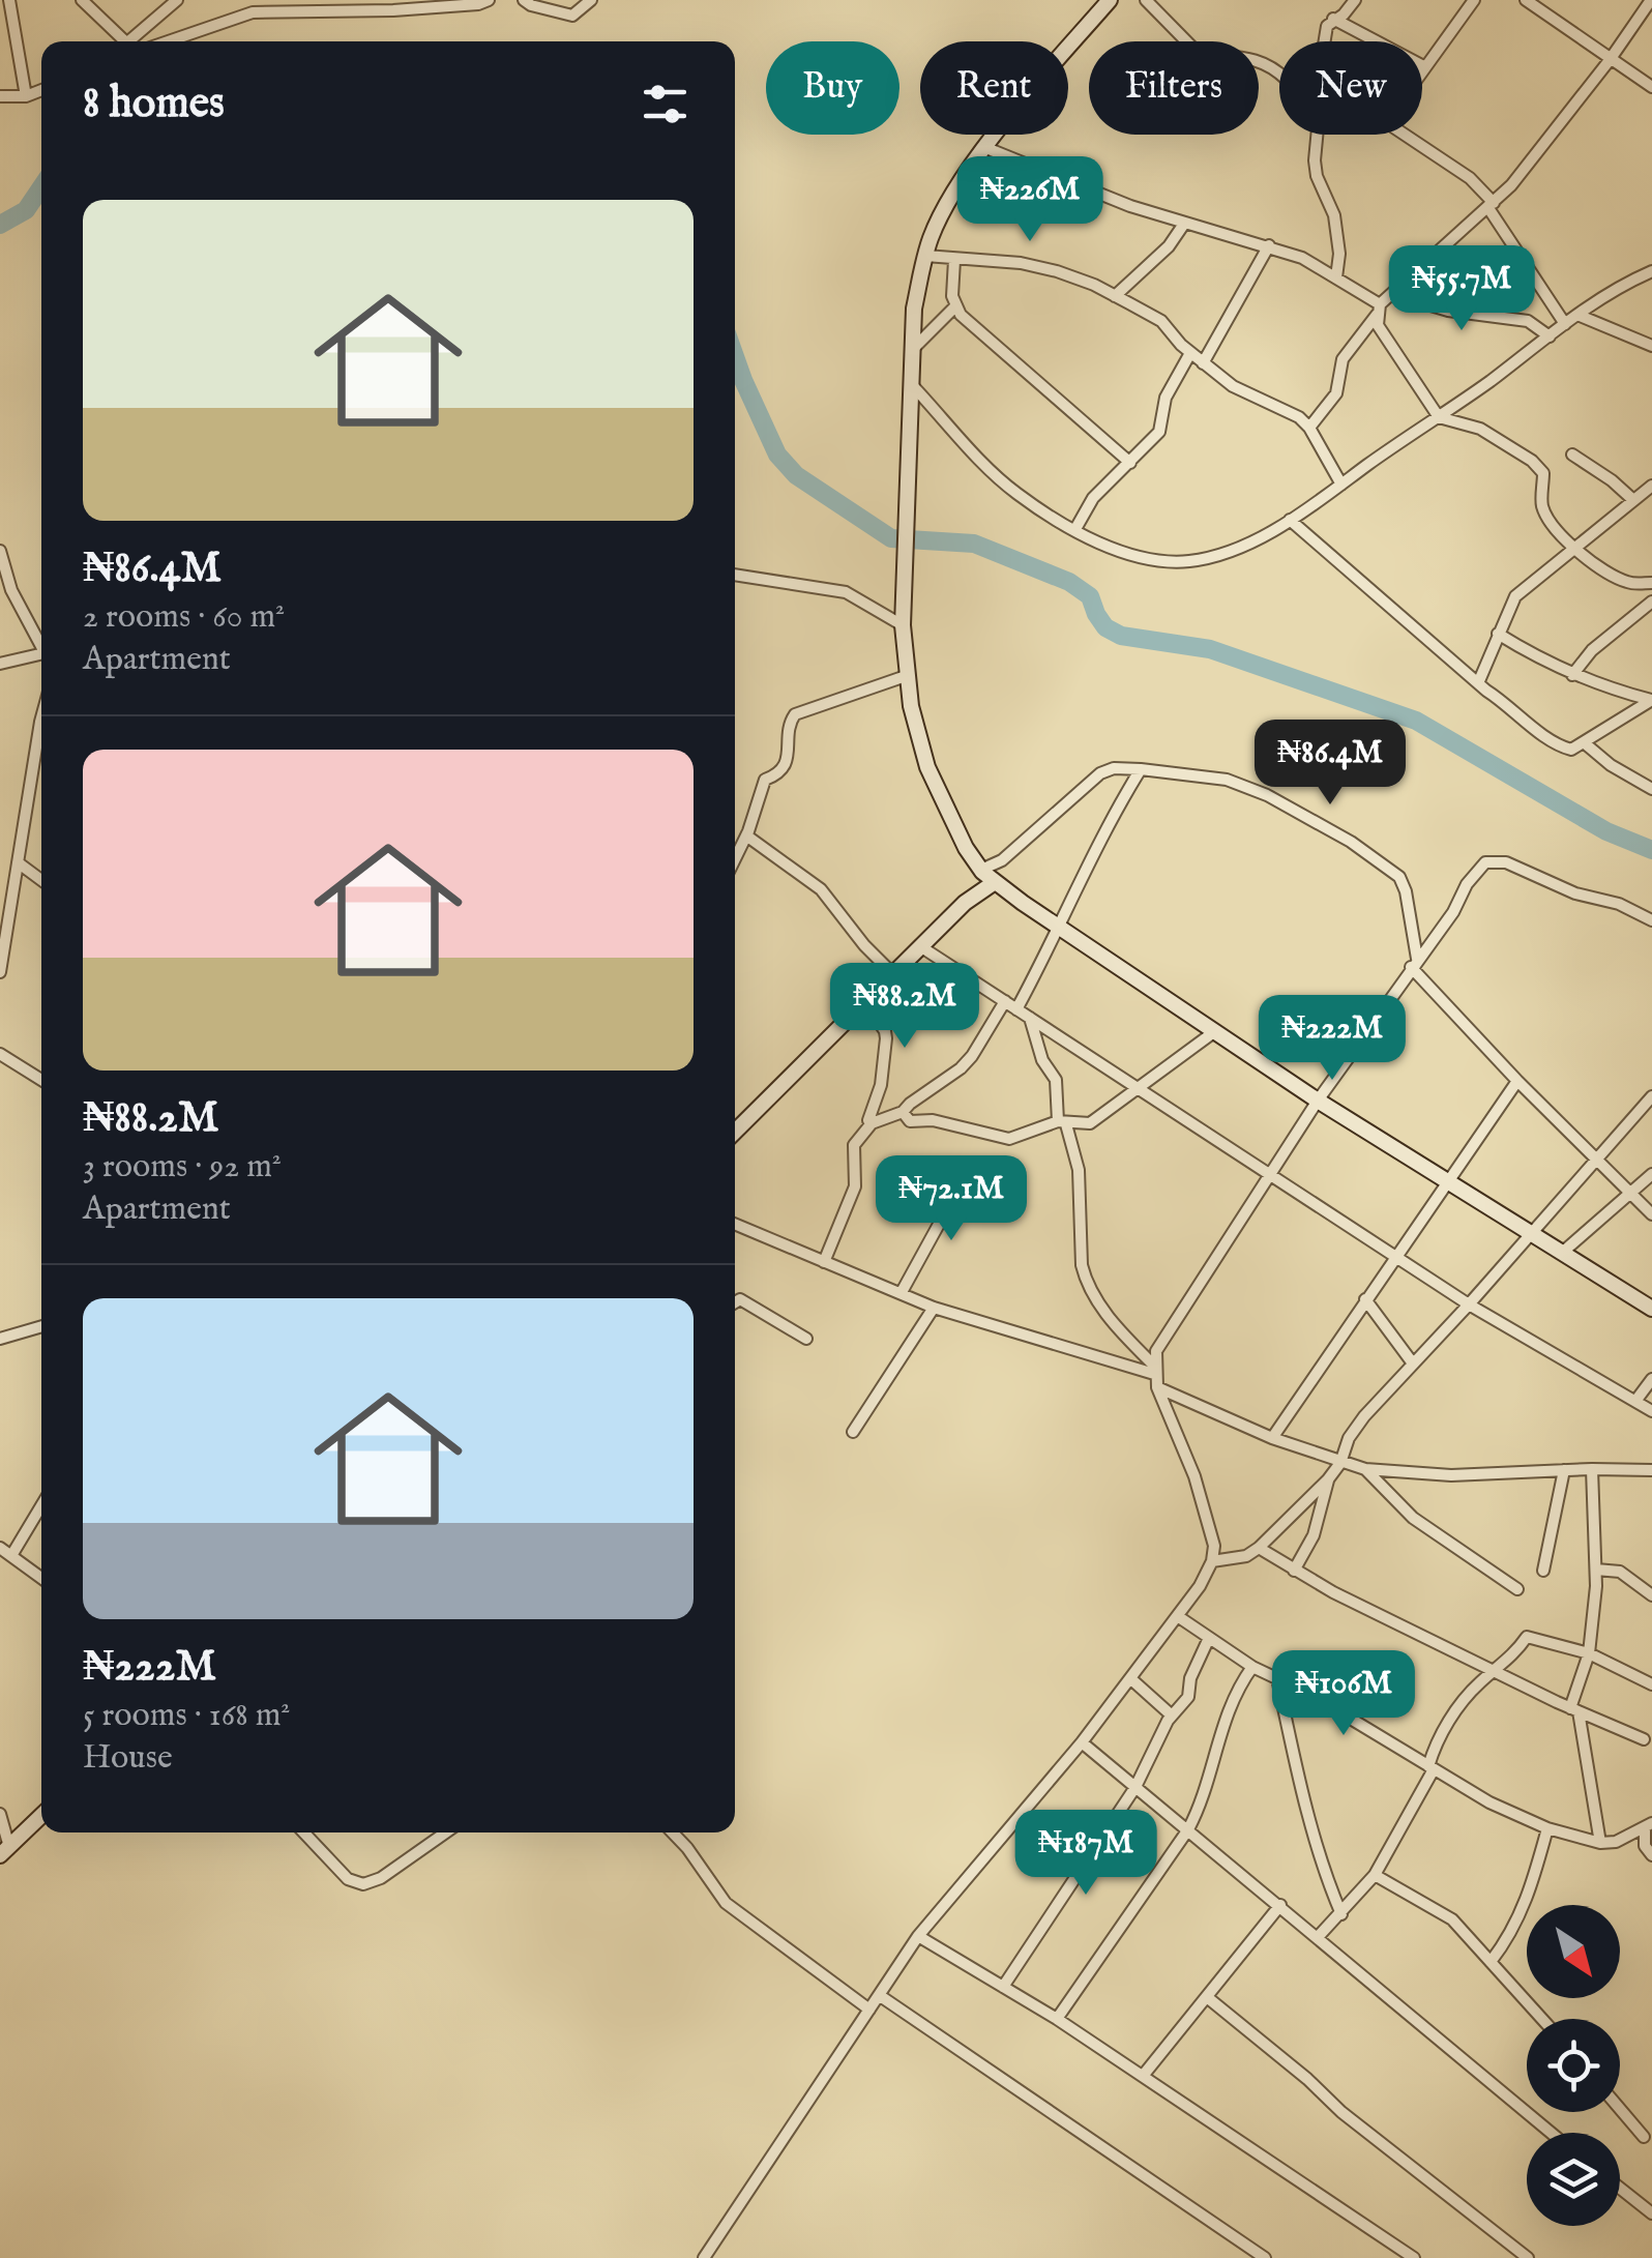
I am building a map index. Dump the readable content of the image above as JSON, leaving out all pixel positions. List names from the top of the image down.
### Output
{
  "north": "bottom right",
  "page": {
    "chip": [
      "Buy",
      "Rent",
      "Filters",
      "New"
    ],
    "heading": "8 homes",
    "price": [
      "₦226M",
      "₦55.7M",
      "₦86.4M",
      "₦88.2M",
      "₦222M",
      "₦72.1M",
      "₦106M",
      "₦187M"
    ],
    "list": [
      {
        "name": "₦86.4M",
        "note": "2 rooms · 60 m² · Apartment"
      },
      {
        "name": "₦88.2M",
        "note": "3 rooms · 92 m² · Apartment"
      },
      {
        "name": "₦222M",
        "note": "5 rooms · 168 m² · House"
      }
    ]
  }
}
